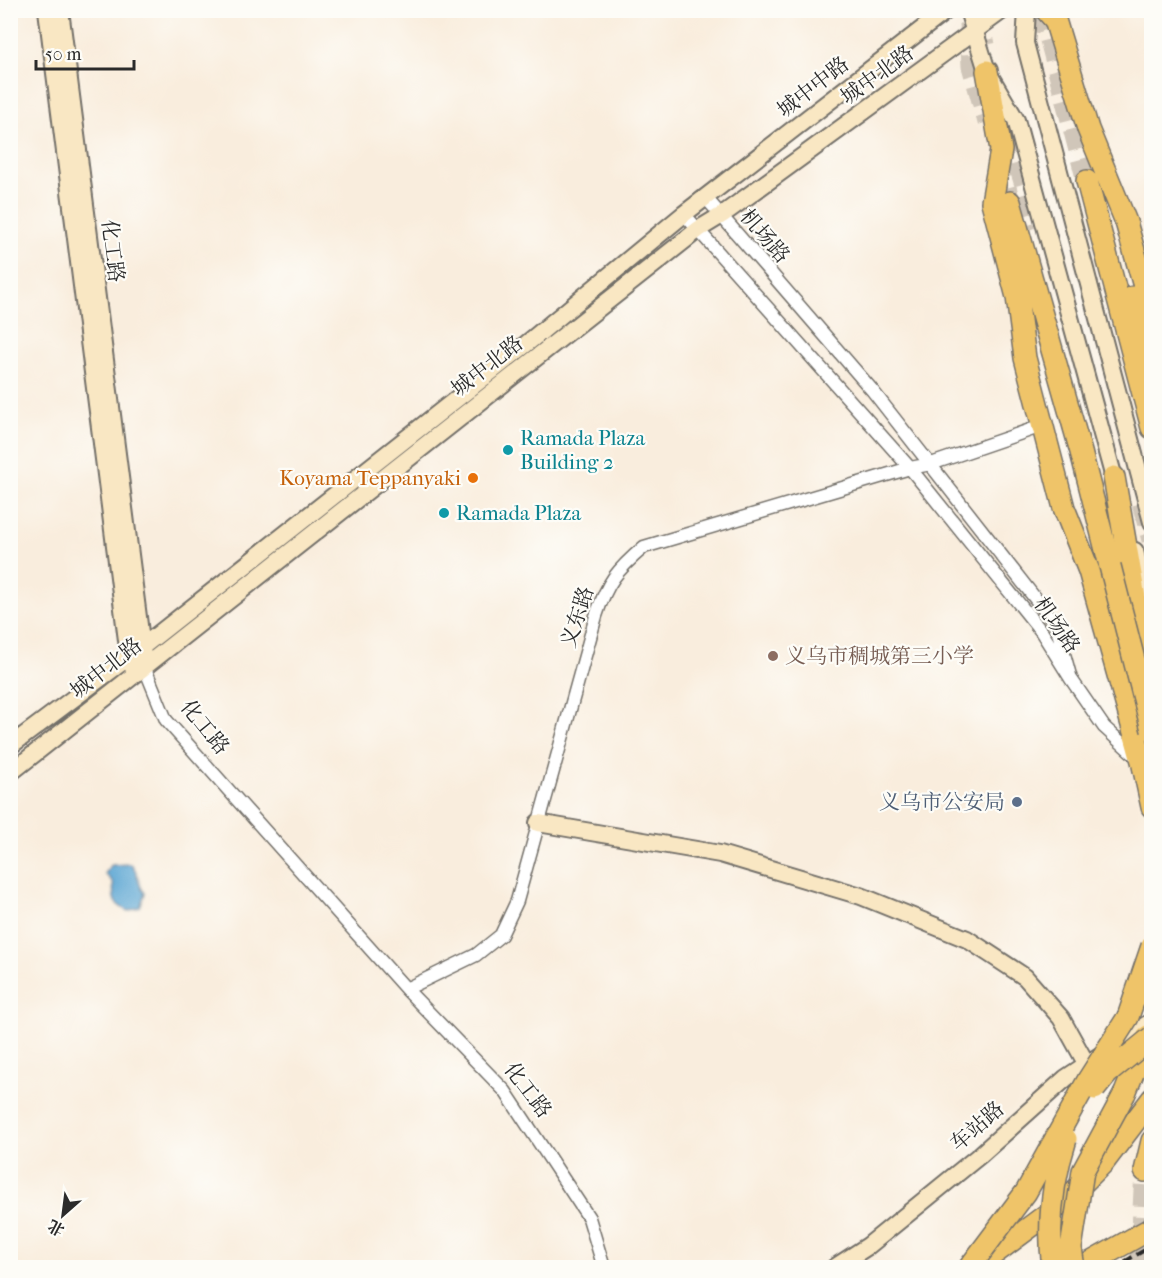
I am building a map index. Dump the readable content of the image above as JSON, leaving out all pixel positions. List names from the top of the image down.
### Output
{
  "streets": {
    "main road": [
      "城中北路",
      "城中中路",
      "化工路",
      "车站路"
    ],
    "street": ["机场路", "义东路"]
  },
  "crossings": [
    ["城中北路", "城中中路"],
    ["城中北路", "机场路"],
    ["城中北路", "化工路"],
    ["城中中路", "机场路"],
    ["机场路", "义东路"],
    ["化工路", "义东路"]
  ],
  "places": [
    "Ramada Plaza Building 2",
    "Koyama Teppanyaki",
    "Ramada Plaza",
    "义乌市稠城第三小学",
    "义乌市公安局"
  ],
  "scale_bar": "50 m",
  "north": "bottom left"
}
